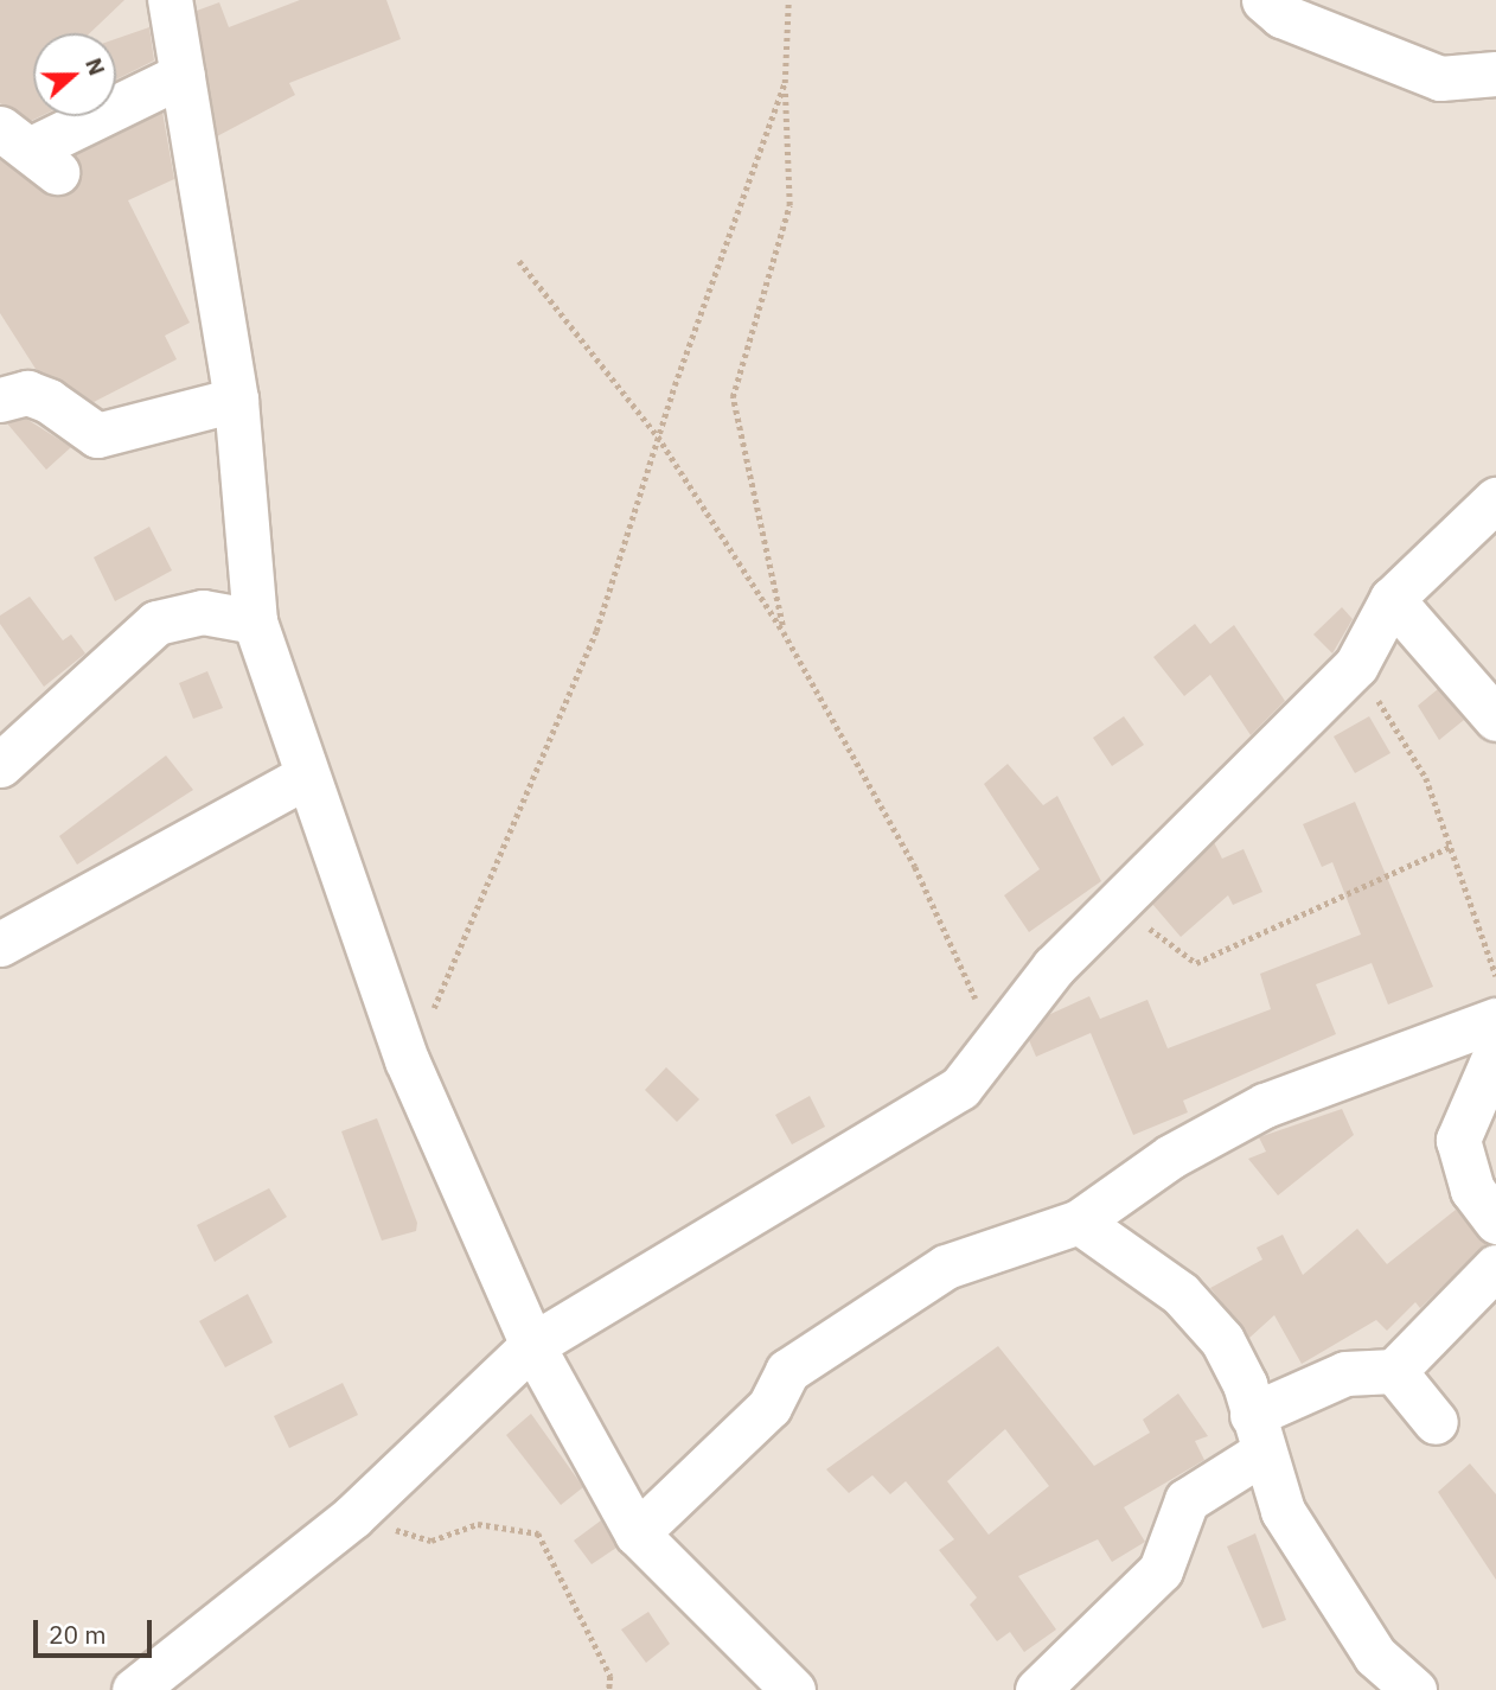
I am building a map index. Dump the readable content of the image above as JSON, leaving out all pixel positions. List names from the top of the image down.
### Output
{
  "scale_bar": "20 m",
  "north": "right"
}
